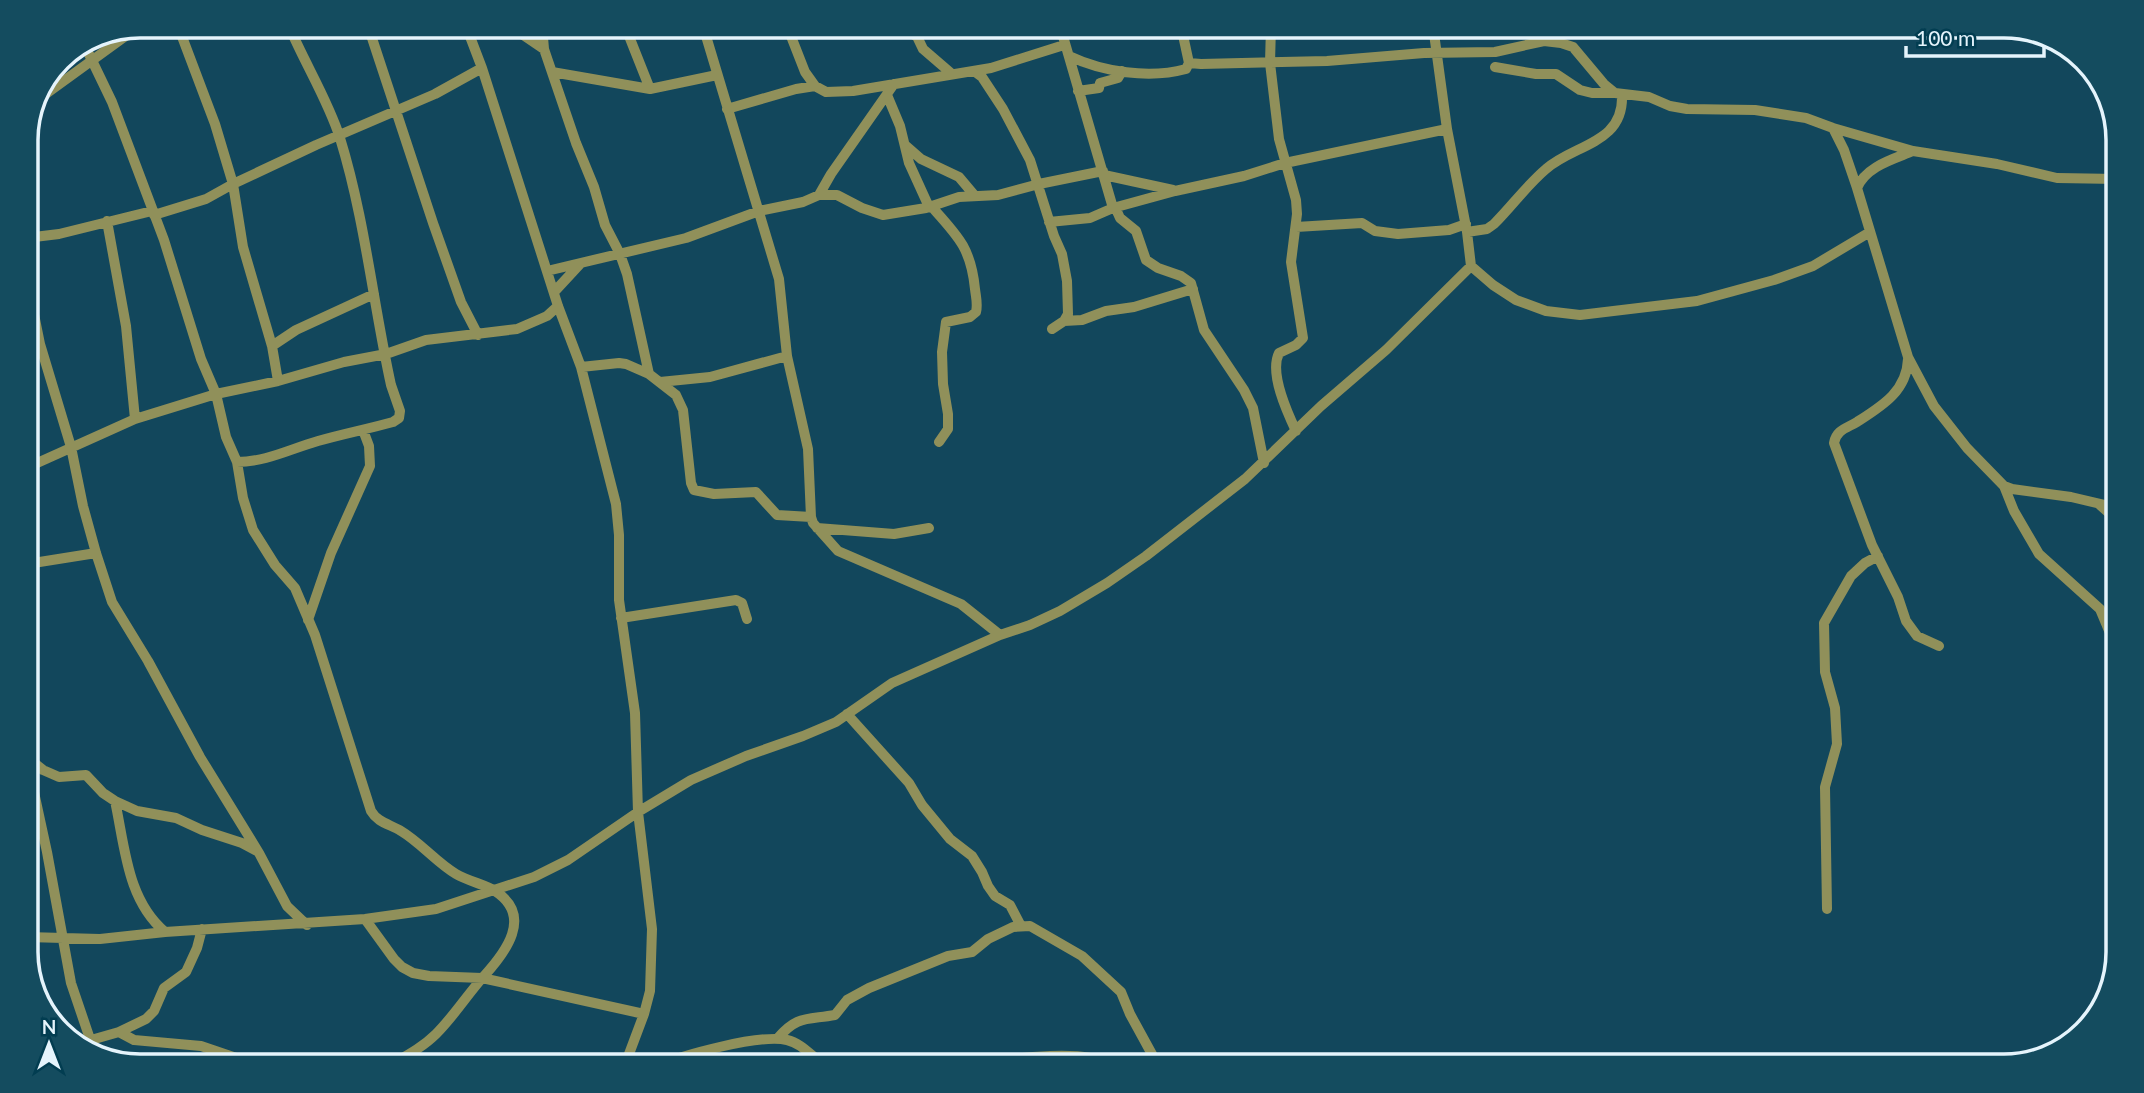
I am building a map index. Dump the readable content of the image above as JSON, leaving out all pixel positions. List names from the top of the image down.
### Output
{
  "scale_bar": "100 m",
  "north": "top"
}
